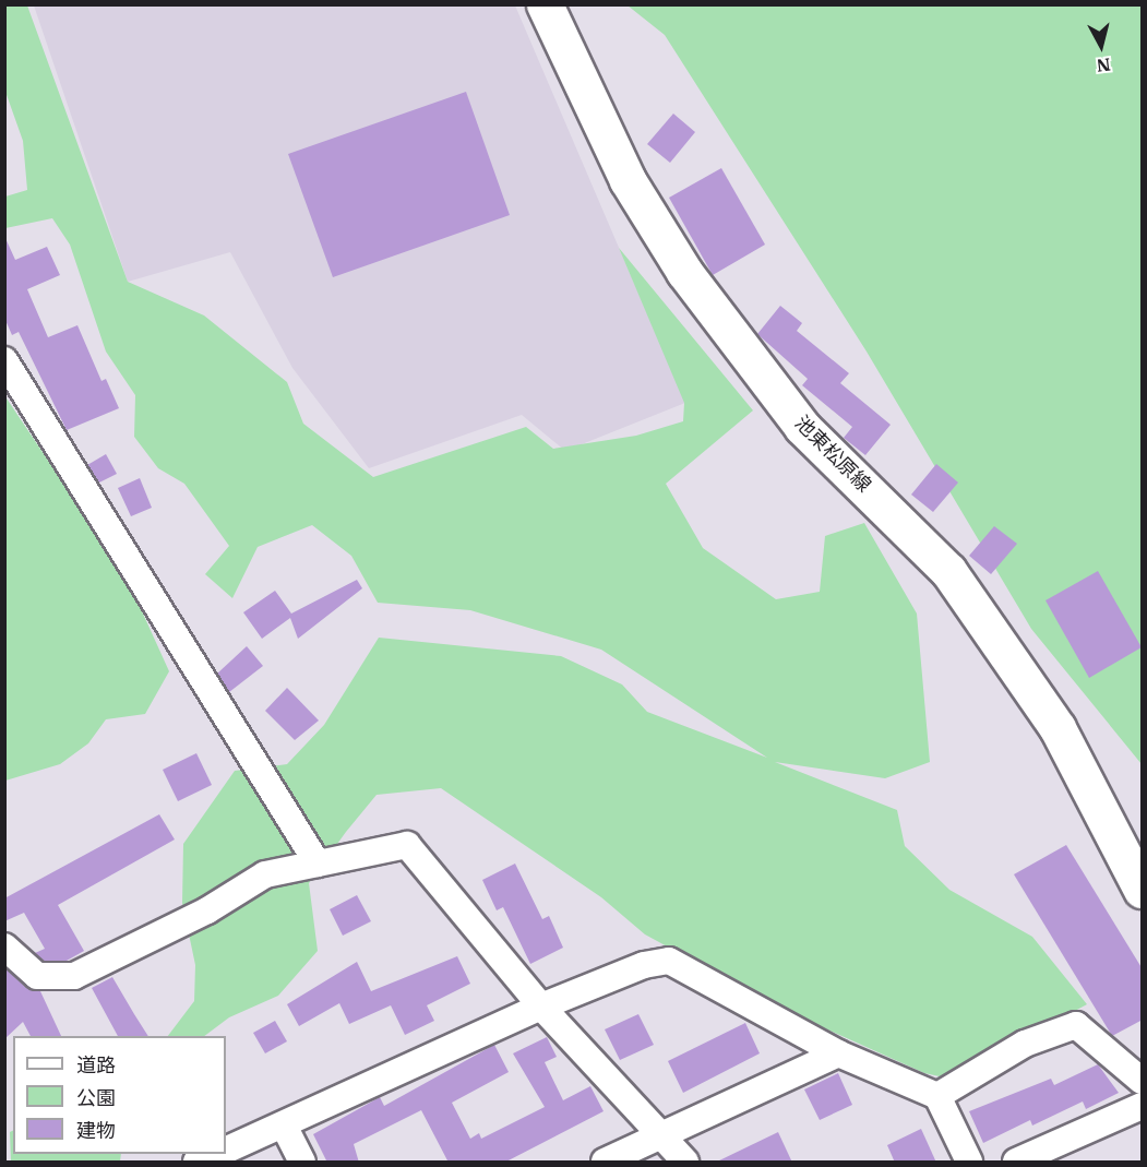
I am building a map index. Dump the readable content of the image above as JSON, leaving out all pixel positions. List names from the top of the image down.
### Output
{
  "streets": {
    "main road": ["池東松原線"]
  },
  "legend": ["道路", "公園", "建物"],
  "north": "bottom"
}
